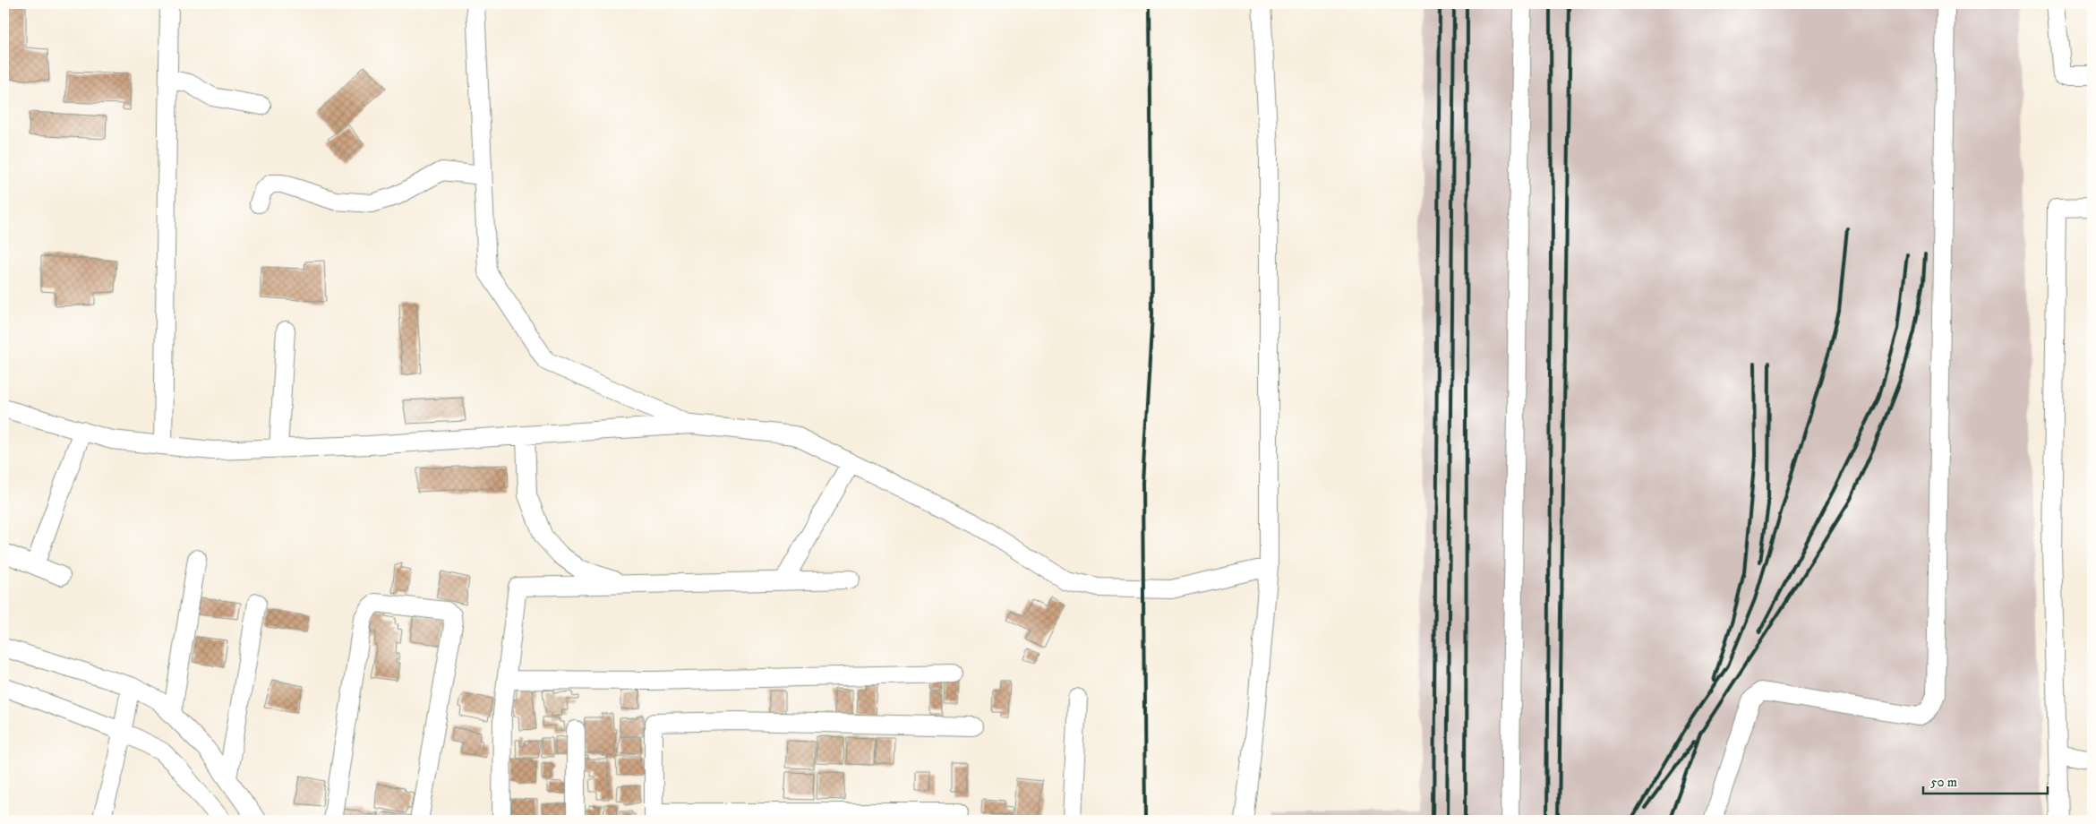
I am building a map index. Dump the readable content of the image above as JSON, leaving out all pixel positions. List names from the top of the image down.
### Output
{
  "scale_bar": "50 m"
}
